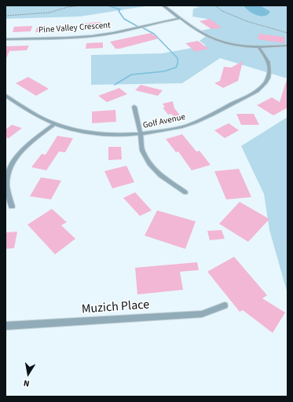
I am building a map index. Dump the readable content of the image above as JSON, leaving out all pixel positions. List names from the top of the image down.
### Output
{
  "streets": {
    "street": ["Pine Valley Crescent", "Golf Avenue", "Muzich Place"]
  },
  "north": "bottom"
}
